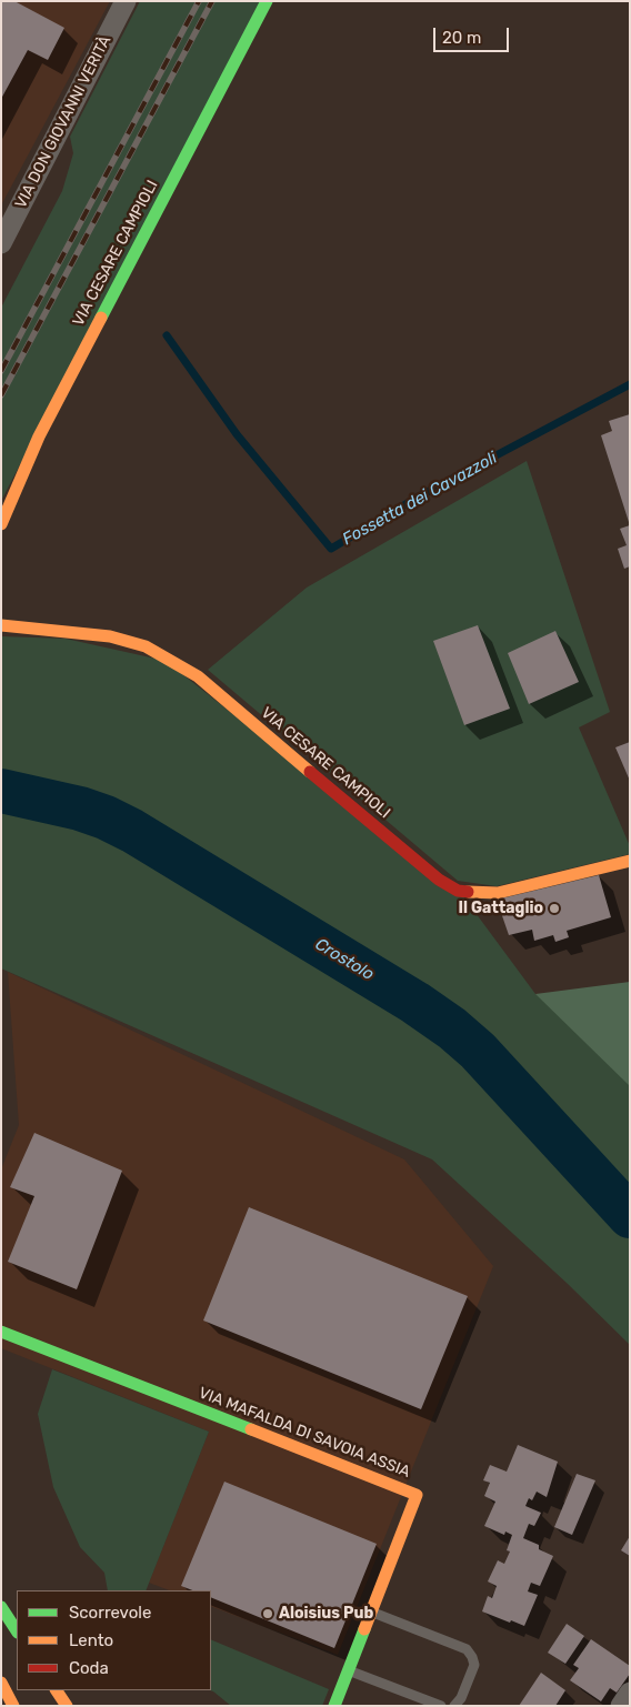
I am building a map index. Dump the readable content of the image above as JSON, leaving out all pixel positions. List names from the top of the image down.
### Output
{
  "streets": {
    "main road": ["VIA CESARE CAMPIOLI", "VIA MAFALDA DI SAVOIA ASSIA"],
    "street": ["VIA DON GIOVANNI VERITÀ"]
  },
  "water": ["Fossetta dei Cavazzoli", "Crostolo"],
  "places": ["Il Gattaglio", "Aloisius Pub"],
  "legend": ["Scorrevole", "Lento", "Coda"],
  "scale_bar": "20 m"
}
